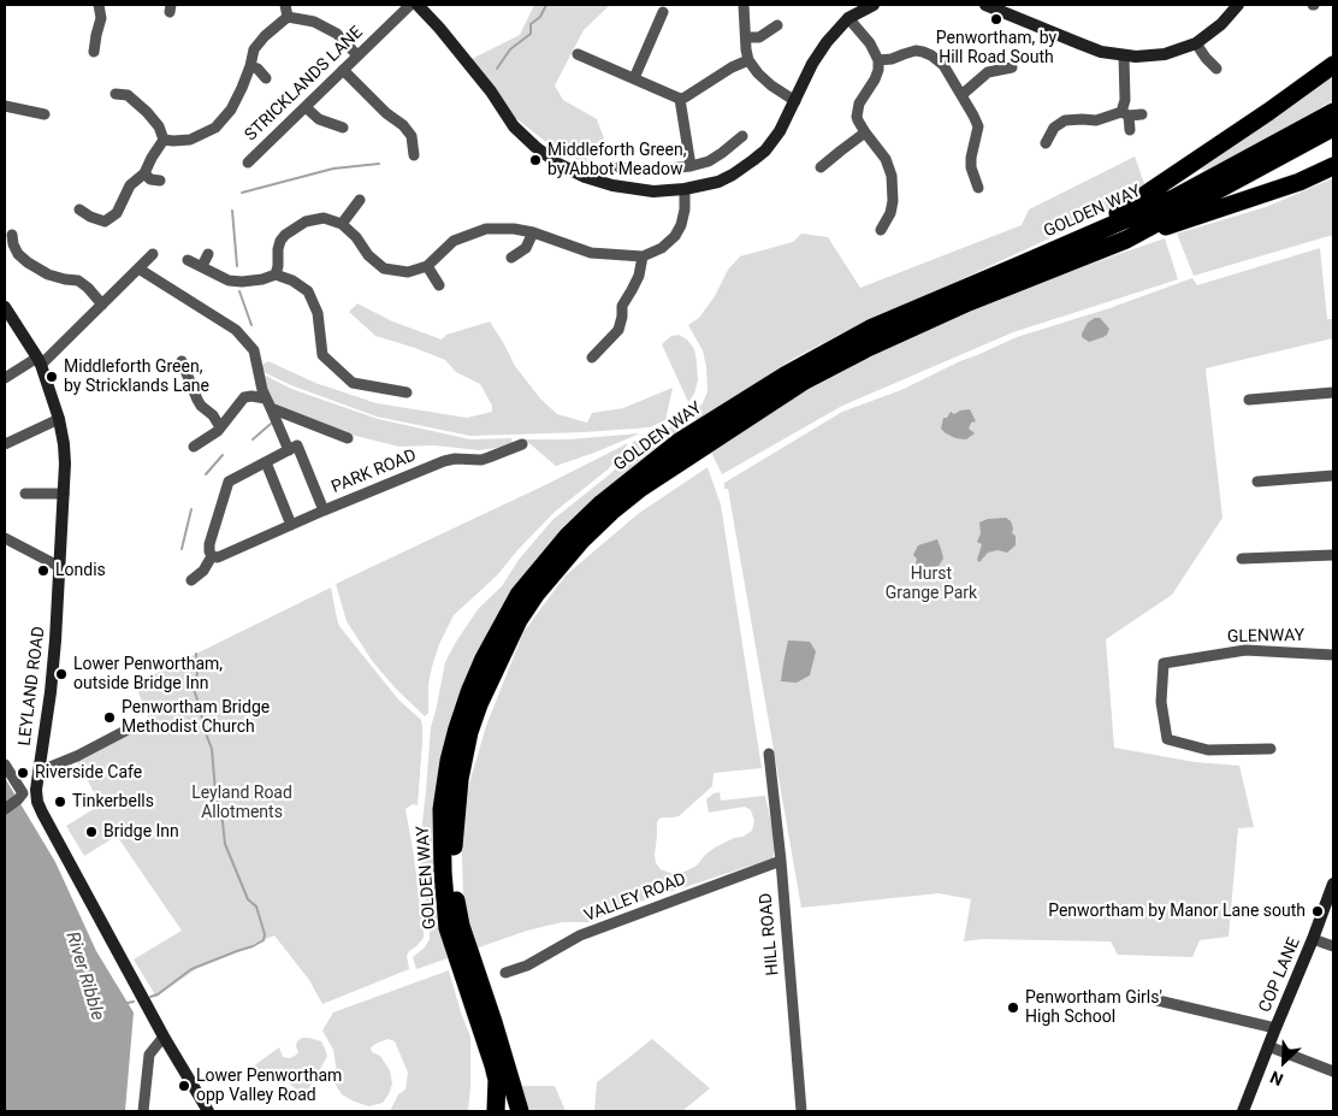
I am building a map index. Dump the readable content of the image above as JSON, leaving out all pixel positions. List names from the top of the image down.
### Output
{
  "streets": {
    "highway": ["GOLDEN WAY"],
    "street": [
      "STRICKLANDS LANE",
      "PARK ROAD",
      "GLENWAY",
      "LEYLAND ROAD",
      "VALLEY ROAD",
      "HILL ROAD",
      "COP LANE"
    ]
  },
  "crossings": [
    ["VALLEY ROAD", "HILL ROAD"]
  ],
  "water": ["River Ribble"],
  "parks": ["Hurst Grange Park", "Leyland Road Allotments"],
  "places": [
    "Penwortham, by Hill Road South",
    "Middleforth Green, by Abbot Meadow",
    "Middleforth Green, by Stricklands Lane",
    "Londis",
    "Lower Penwortham, outside Bridge Inn",
    "Penwortham Bridge Methodist Church",
    "Riverside Cafe",
    "Tinkerbells",
    "Bridge Inn",
    "Penwortham by Manor Lane south",
    "Penwortham Girls' High School",
    "Lower Penwortham opp Valley Road"
  ],
  "north": "bottom left"
}
